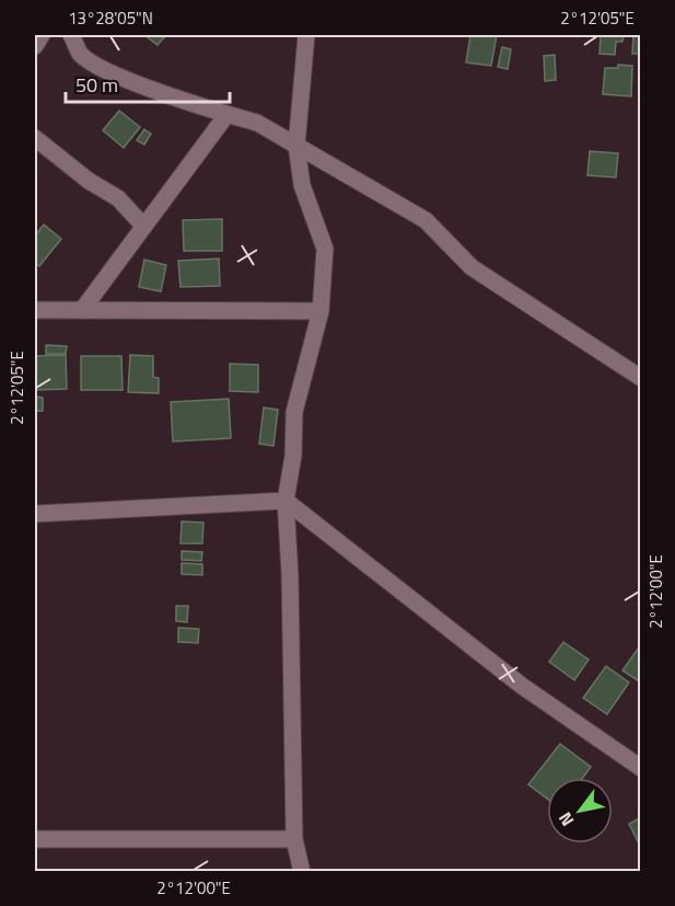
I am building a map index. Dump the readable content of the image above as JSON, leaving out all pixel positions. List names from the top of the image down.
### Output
{
  "scale_bar": "50 m",
  "north": "bottom left",
  "coordinates": ["13°28'05\"N", "2°12'05\"E", "2°12'00\"E"]
}
